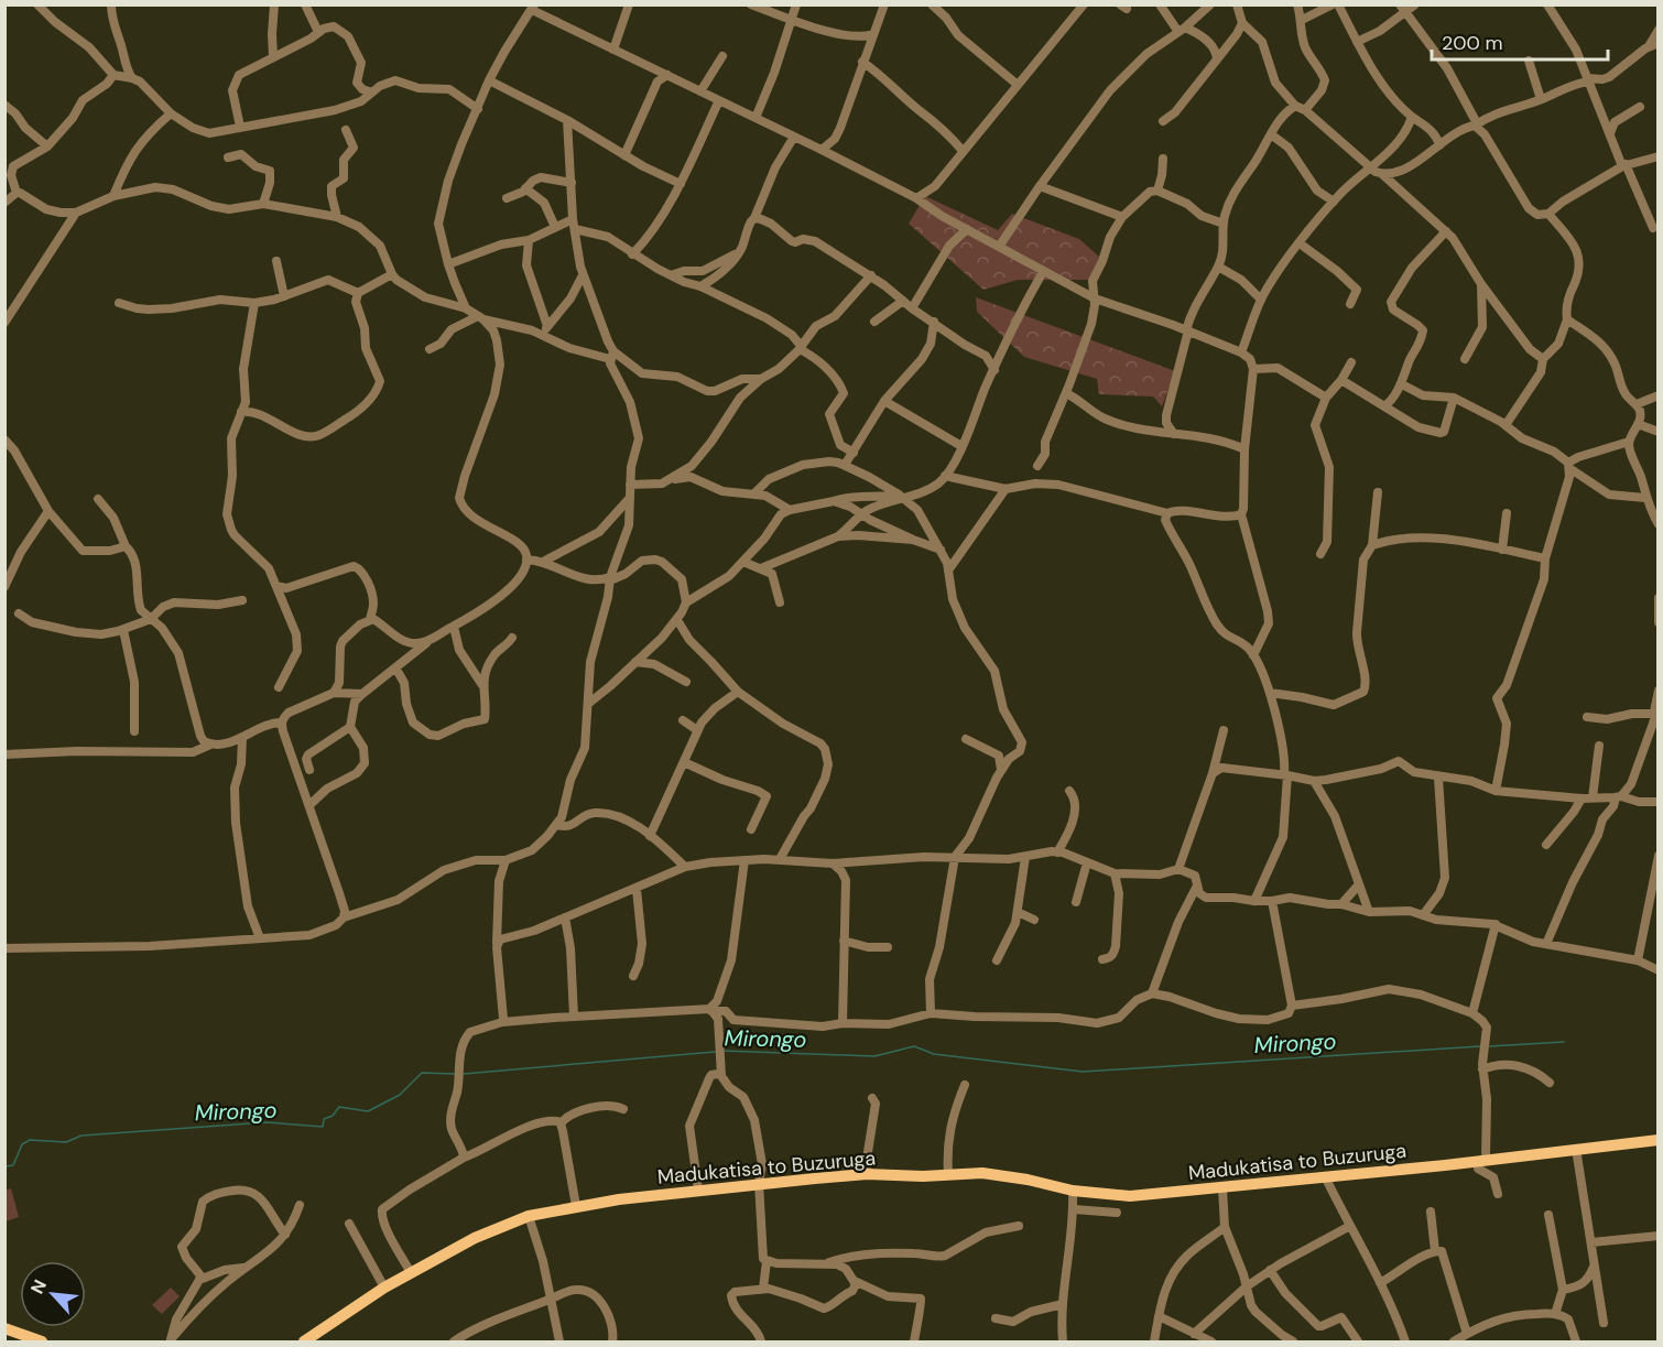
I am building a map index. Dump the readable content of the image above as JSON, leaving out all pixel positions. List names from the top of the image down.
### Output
{
  "streets": {
    "main road": ["Madukatisa to Buzuruga"]
  },
  "water": ["Mirongo"],
  "scale_bar": "200 m",
  "north": "top left"
}
